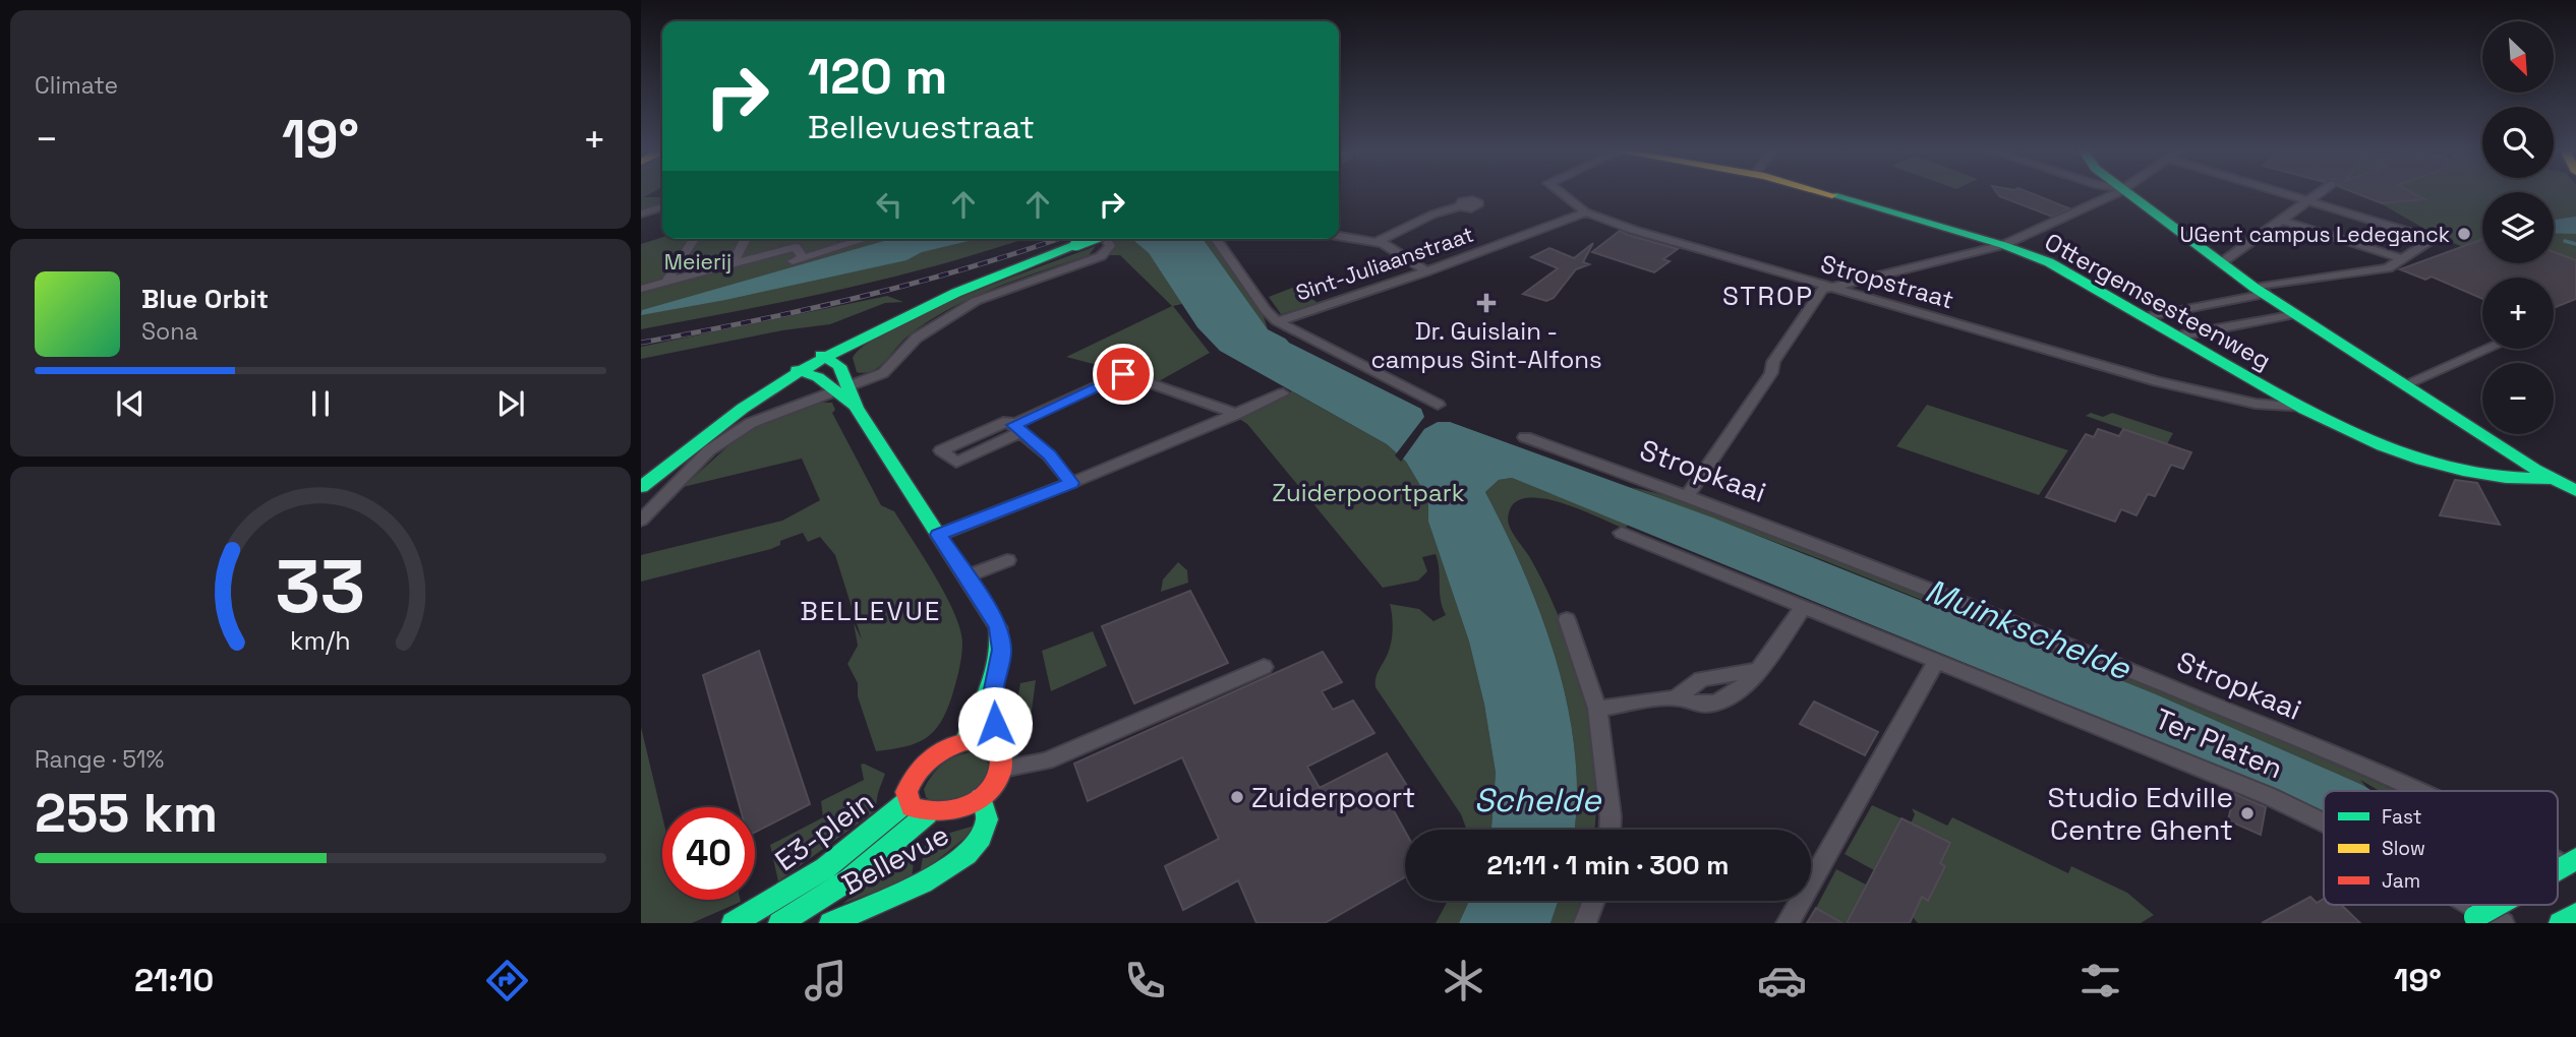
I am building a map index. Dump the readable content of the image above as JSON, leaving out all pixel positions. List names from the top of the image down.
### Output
{
  "streets": {
    "main road": ["Ottergemsesteenweg", "E3-plein", "Bellevue"],
    "street": [
      "Sint-Juliaanstraat",
      "Stropstraat",
      "Stropkaai",
      "Ter Platen"
    ]
  },
  "crossings": [
    ["Sint-Juliaanstraat", "Stropstraat"],
    ["Stropstraat", "Ottergemsesteenweg"],
    ["E3-plein", "Bellevue"]
  ],
  "districts": ["STROP", "BELLEVUE"],
  "water": ["Muinkschelde", "Schelde"],
  "parks": ["Meierij", "Zuiderpoortpark"],
  "places": {
    "other": ["UGent campus Ledeganck", "Zuiderpoort", "Studio Edville Centre Ghent"],
    "health": ["Dr. Guislain - campus Sint-Alfons"]
  },
  "legend": ["Fast", "Slow", "Jam"],
  "north": "bottom right",
  "page": {
    "tile": [
      "Climate",
      ["Range · 51%", "255 km"]
    ],
    "map_buttons": ["+", "−"],
    "turn": ["120 m", "Bellevuestraat"],
    "heat": ["−", "19°", "+"],
    "song": ["Blue Orbit", "Sona"],
    "limit": "40",
    "trip": "21:11 · 1 min · 300 m",
    "tabs": ["21:10", "19°"],
    "gauge": ["33", "km/h"]
  }
}
